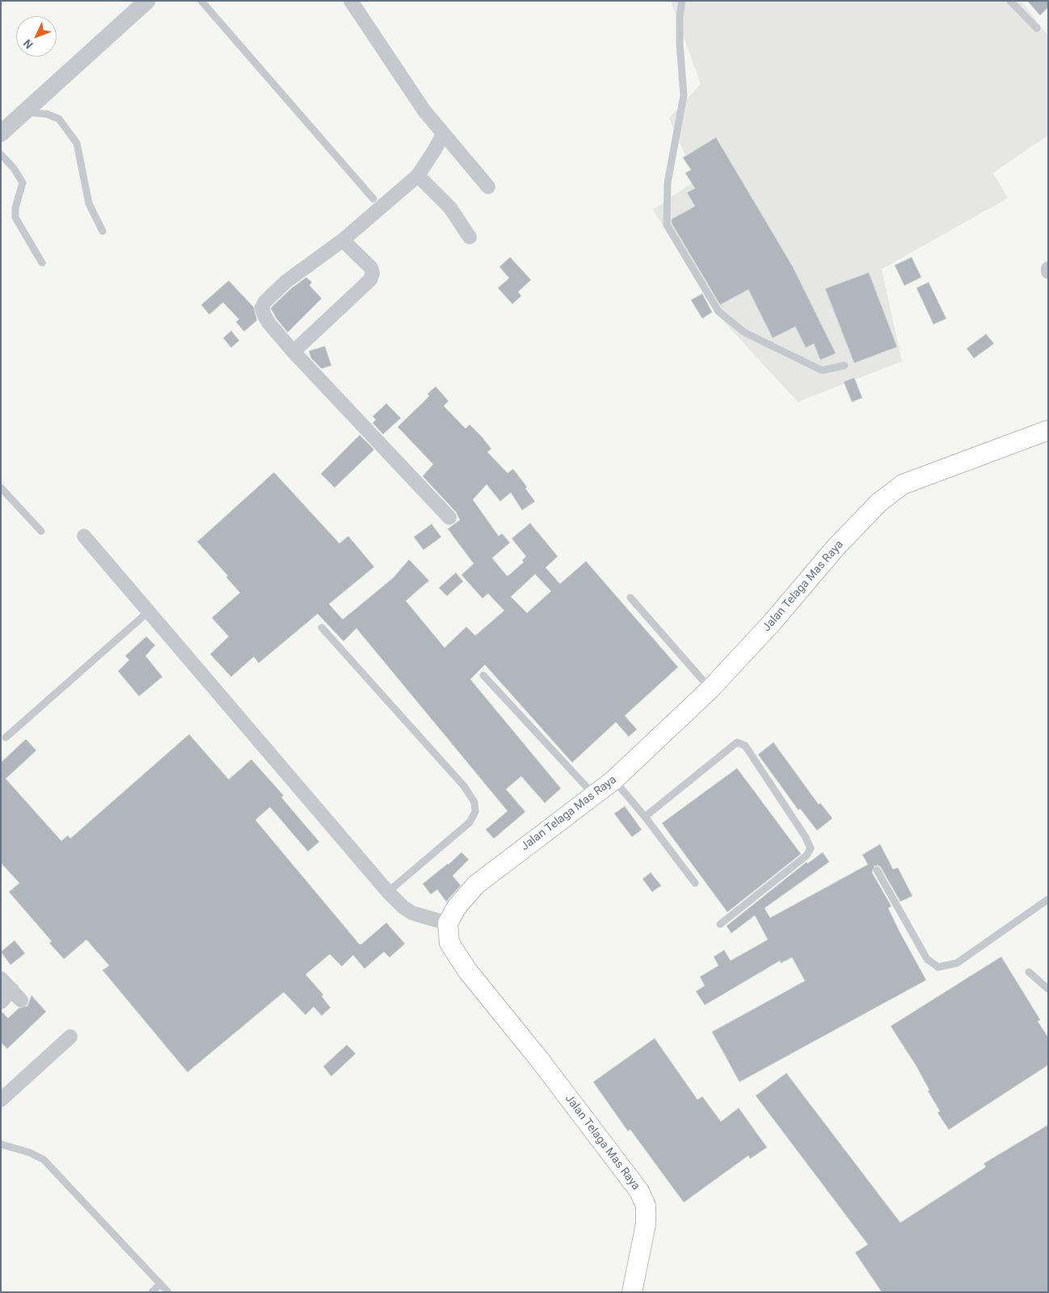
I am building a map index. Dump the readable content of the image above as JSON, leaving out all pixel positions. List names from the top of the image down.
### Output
{
  "streets": {
    "main road": ["Jalan Telaga Mas Raya"]
  },
  "north": "bottom left"
}
